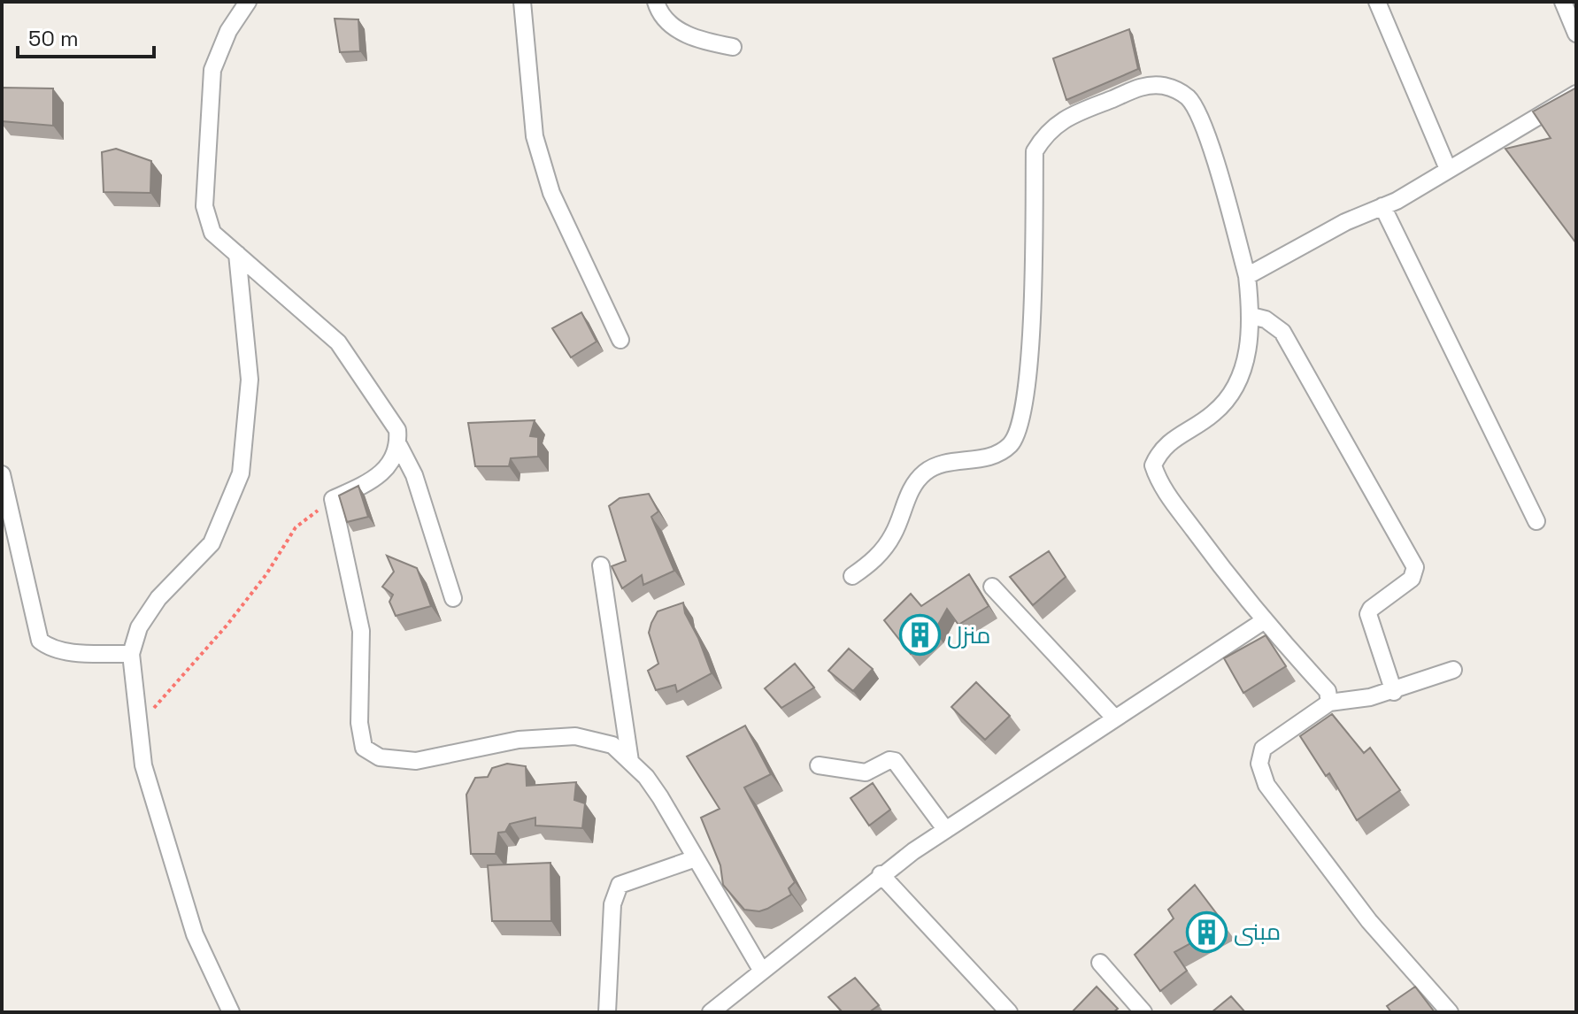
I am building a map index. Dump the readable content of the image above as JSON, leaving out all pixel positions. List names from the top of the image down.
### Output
{
  "places": {
    "building": ["منزل", "مبنى"]
  },
  "scale_bar": "50 m"
}
